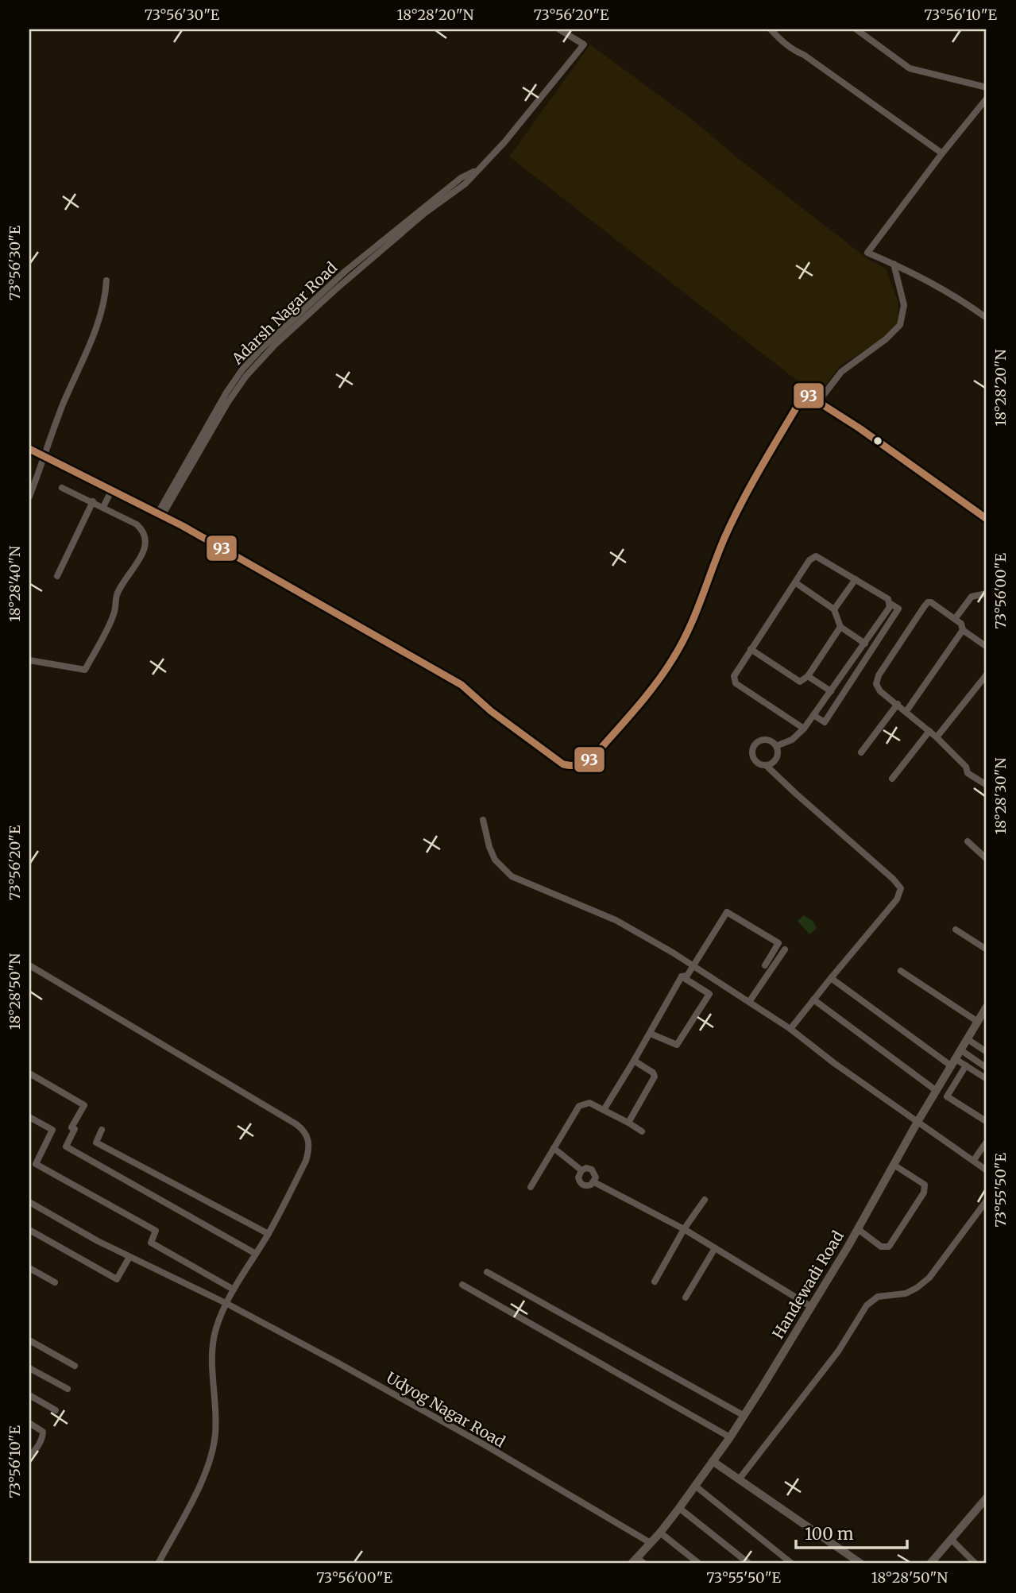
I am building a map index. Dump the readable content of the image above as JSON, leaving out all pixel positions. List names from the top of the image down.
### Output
{
  "streets": {
    "main road": ["Handewadi Road"],
    "street": ["Adarsh Nagar Road", "Udyog Nagar Road"]
  },
  "crossings": [
    ["Handewadi Road", "Udyog Nagar Road"]
  ],
  "lines": ["transit line 93"],
  "scale_bar": "100 m",
  "coordinates": [
    "73°56'30\"E",
    "18°28'20\"N",
    "73°56'20\"E",
    "73°56'10\"E",
    "18°28'40\"N",
    "73°56'00\"E",
    "18°28'30\"N",
    "18°28'50\"N",
    "73°55'50\"E"
  ]
}
